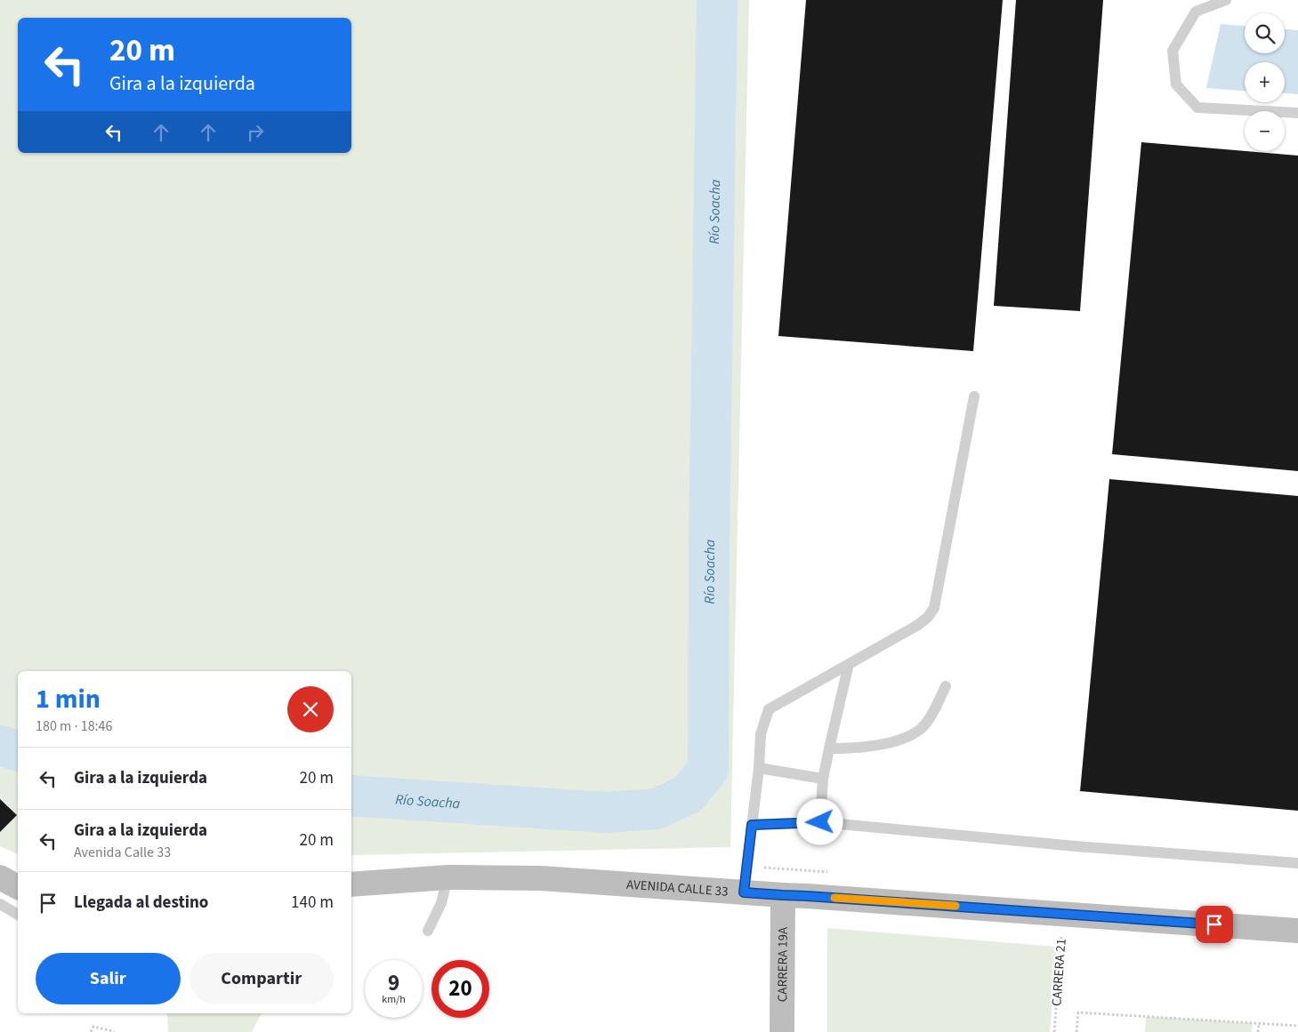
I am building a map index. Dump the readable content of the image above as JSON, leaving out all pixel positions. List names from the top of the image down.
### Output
{
  "streets": {
    "main road": ["AVENIDA CALLE 33", "CARRERA 19A"],
    "path": ["CARRERA 21"]
  },
  "crossings": [
    ["AVENIDA CALLE 33", "CARRERA 19A"],
    ["AVENIDA CALLE 33", "CARRERA 21"]
  ],
  "water": ["Río Soacha"],
  "page": {
    "map_buttons": ["+", "−"],
    "turn": ["20 m", "Gira a la izquierda"],
    "heading": ["1 min", "180 m · 18:46"],
    "list": [
      {
        "name": "Gira a la izquierda",
        "value": "20 m"
      },
      {
        "name": "Gira a la izquierda",
        "note": "Avenida Calle 33",
        "value": "20 m"
      },
      {
        "name": "Llegada al destino",
        "value": "140 m"
      }
    ],
    "buttons": ["Salir", "Compartir"],
    "speed": "9 km/h",
    "limit": "20"
  }
}
